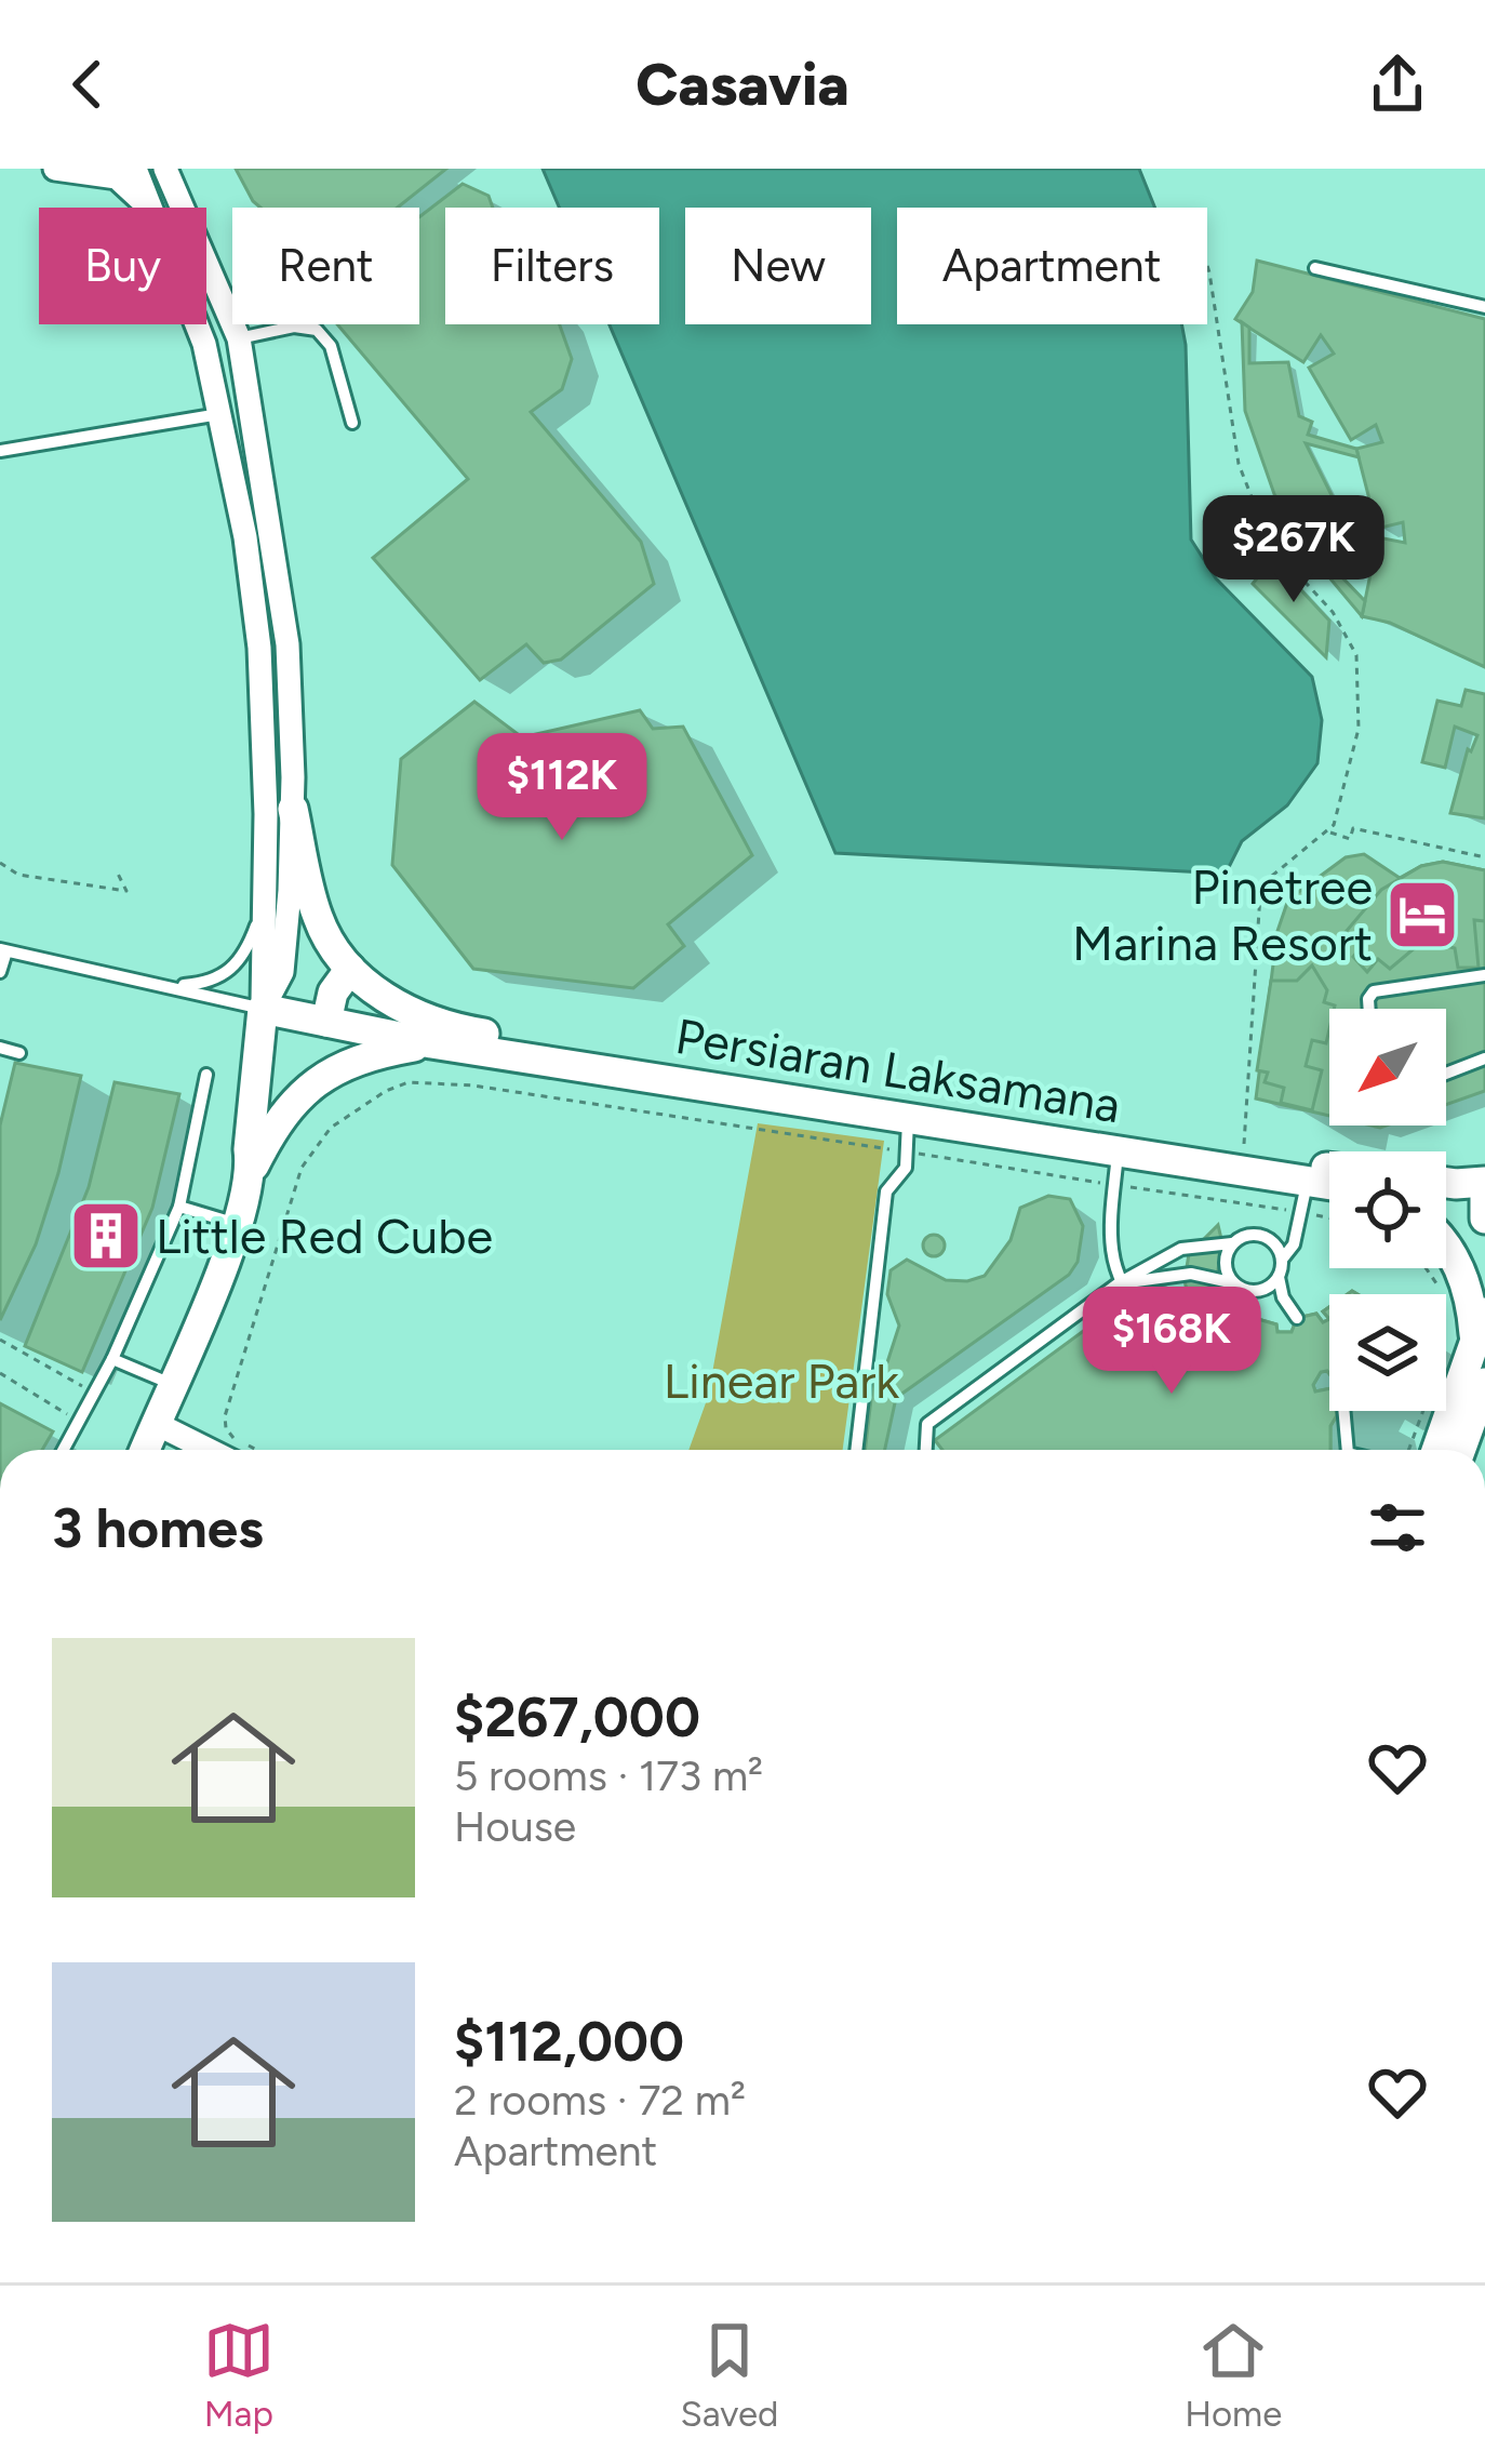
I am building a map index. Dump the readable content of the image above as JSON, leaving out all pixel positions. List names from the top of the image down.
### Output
{
  "streets": {
    "street": ["Persiaran Laksamana"]
  },
  "parks": ["Linear Park"],
  "places": {
    "hotel": ["Pinetree Marina Resort"],
    "building": ["Little Red Cube"]
  },
  "north": "bottom left",
  "page": {
    "header": "Casavia",
    "chip": [
      "Buy",
      "Rent",
      "Filters",
      "New",
      "Apartment"
    ],
    "price": ["$267K", "$112K", "$168K"],
    "heading": "3 homes",
    "list": [
      {
        "name": "$267,000",
        "note": "5 rooms · 173 m² · House"
      },
      {
        "name": "$112,000",
        "note": "2 rooms · 72 m² · Apartment"
      }
    ],
    "tabs": ["Map", "Saved", "Home"]
  }
}
